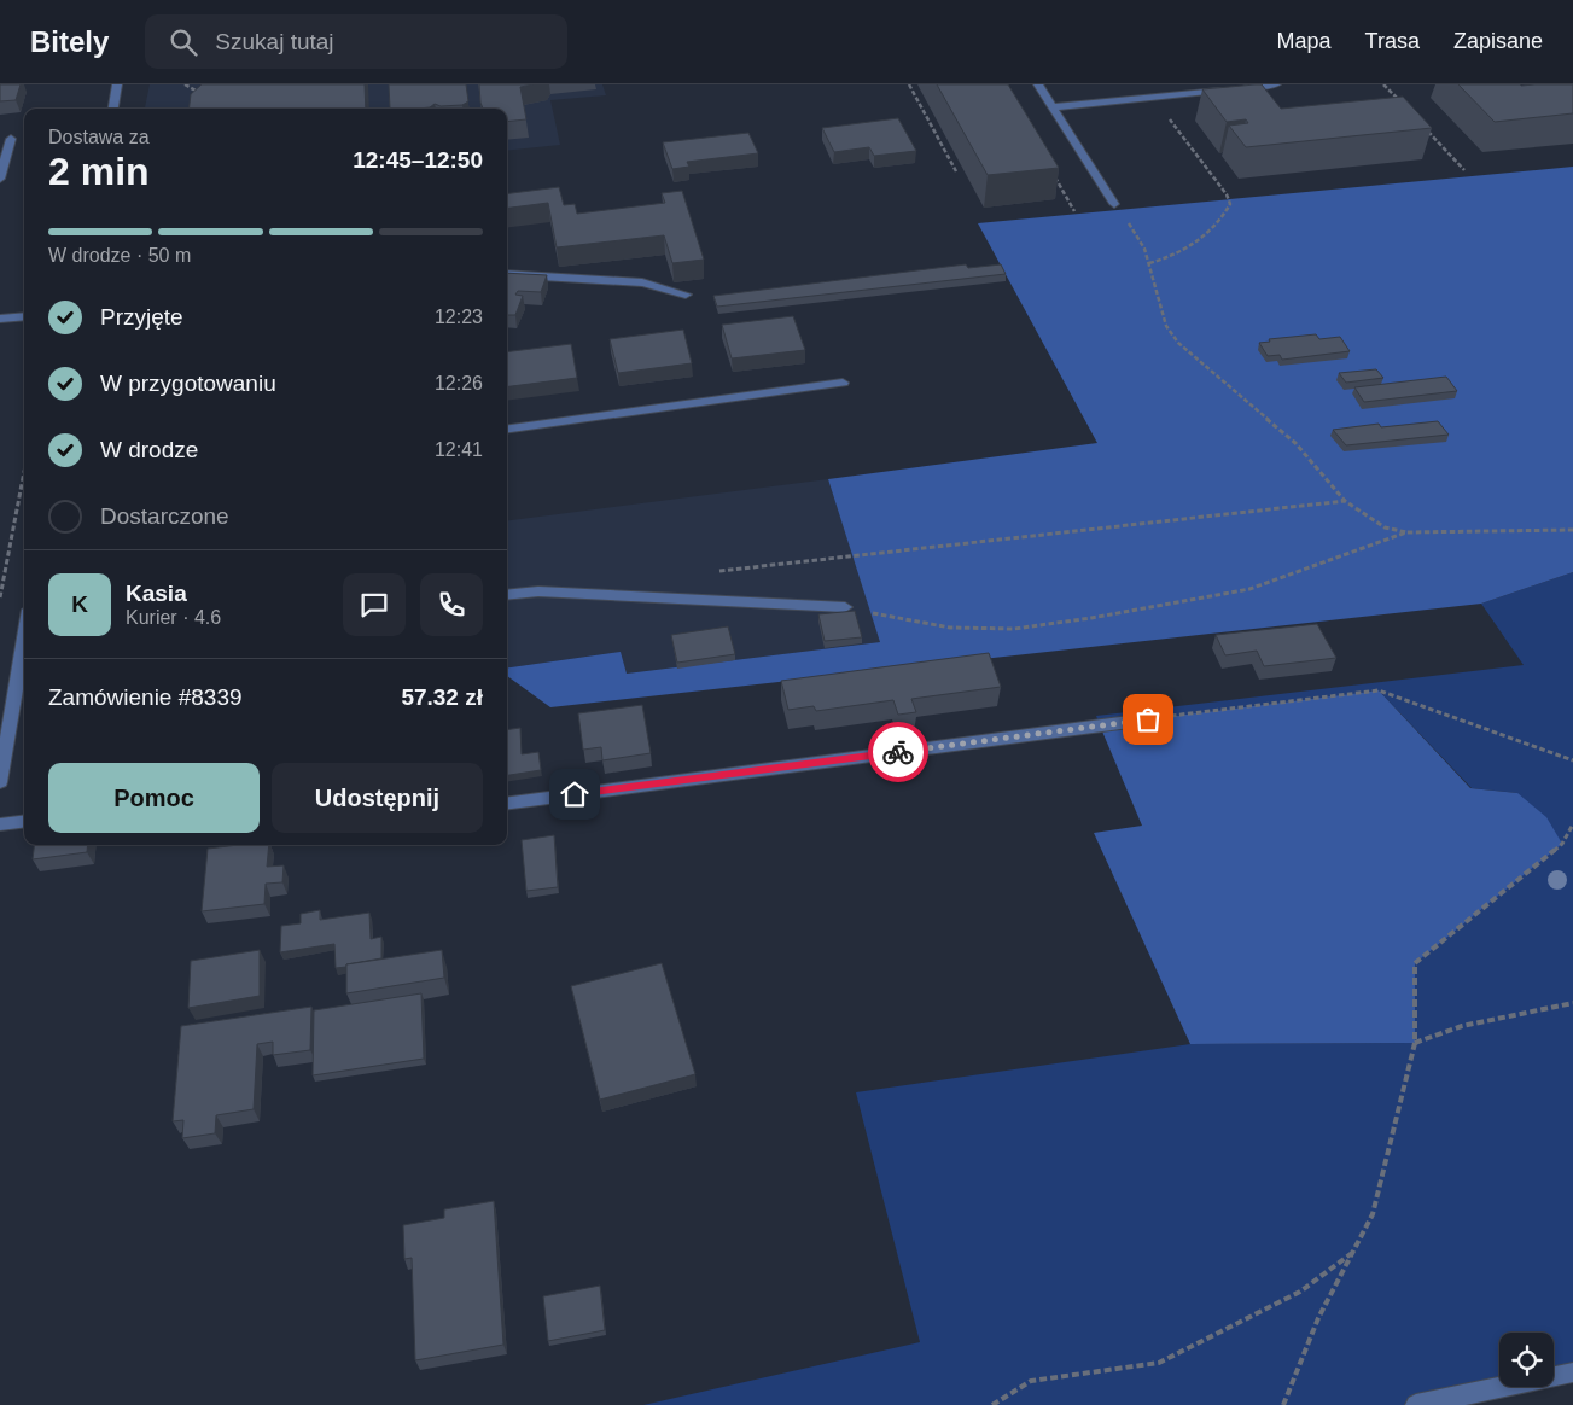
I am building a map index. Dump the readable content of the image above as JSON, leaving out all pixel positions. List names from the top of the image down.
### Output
{
  "page": {
    "header": "Bitely",
    "search": "Szukaj tutaj",
    "nav": ["Mapa", "Trasa", "Zapisane"],
    "heading": ["2 min", "Dostawa za", "12:45–12:50"],
    "panel": [
      "Kasia",
      "Kurier · 4.6",
      "Zamówienie #8339",
      "57.32 zł"
    ],
    "bar": "W drodze · 50 m",
    "list": [
      ["Przyjęte", "12:23"],
      ["W przygotowaniu", "12:26"],
      ["W drodze", "12:41"],
      "Dostarczone"
    ],
    "round": "K",
    "buttons": ["Pomoc", "Udostępnij"]
  }
}
